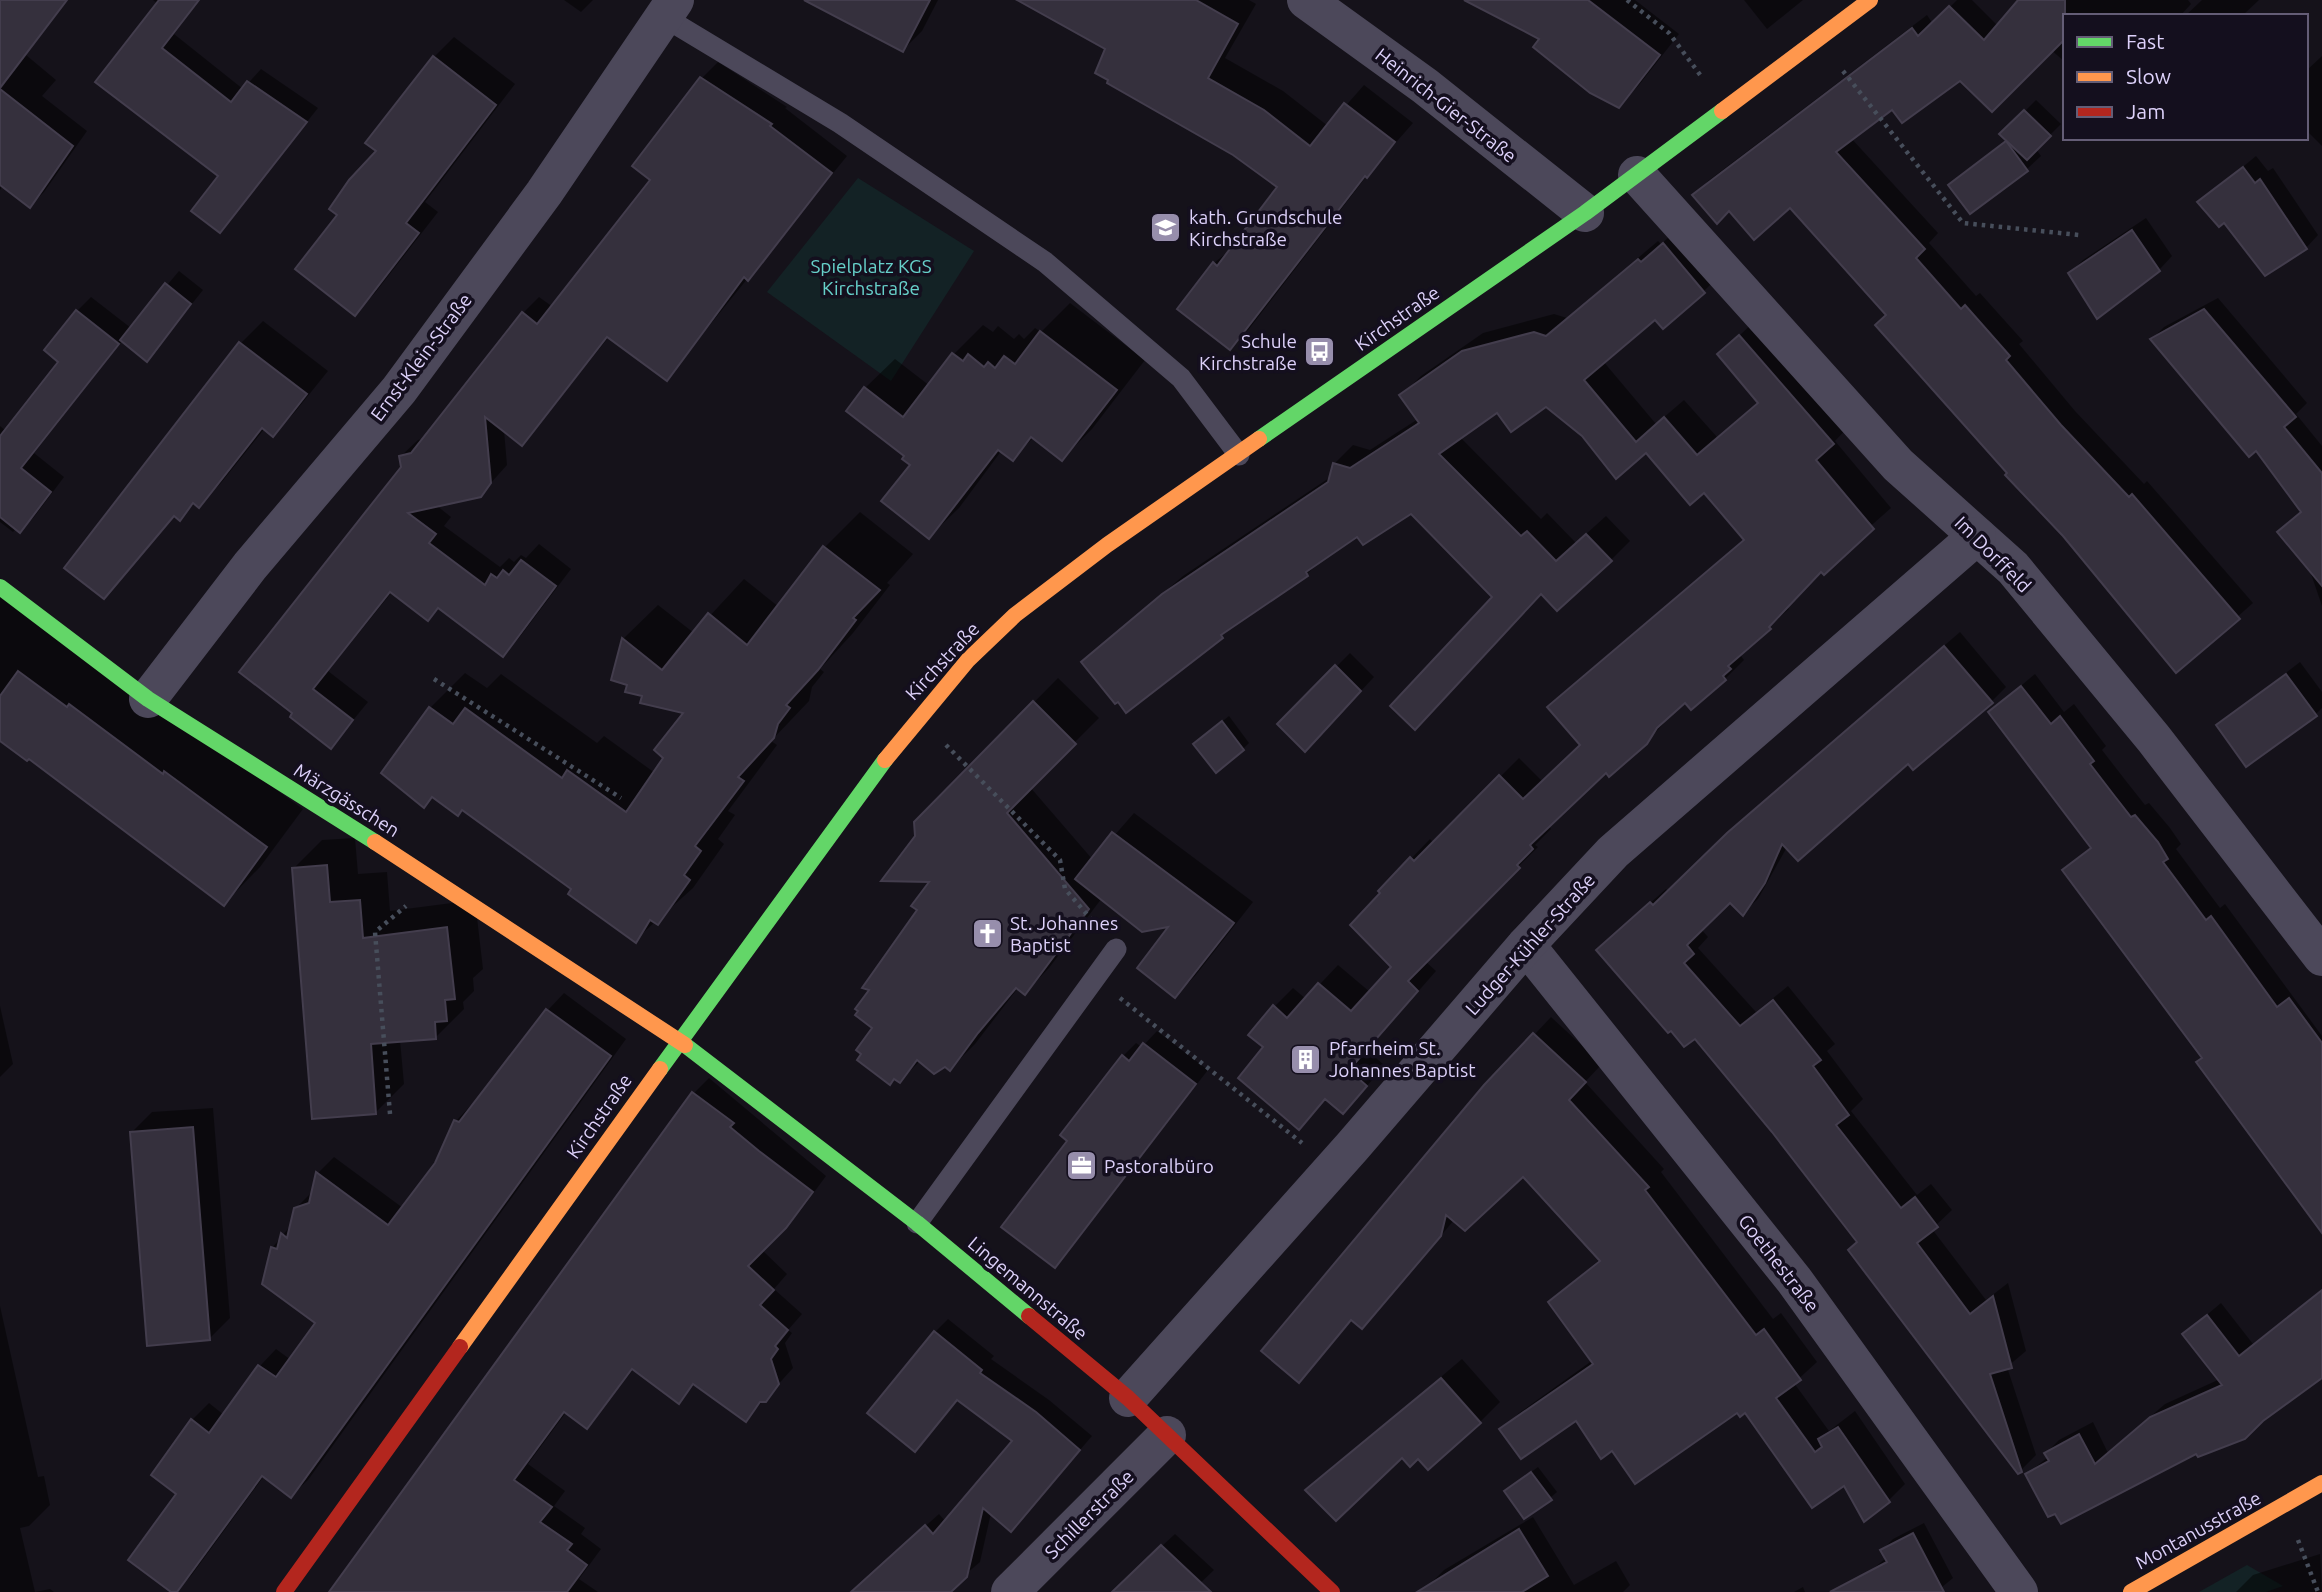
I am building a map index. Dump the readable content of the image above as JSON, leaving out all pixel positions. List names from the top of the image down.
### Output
{
  "streets": {
    "street": [
      "Heinrich-Gier-Straße",
      "Kirchstraße",
      "Ernst-Klein-Straße",
      "Im Dorffeld",
      "Märzgässchen",
      "Ludger-Kühler-Straße",
      "Goethestraße",
      "Lingemannstraße",
      "Schillerstraße",
      "Montanusstraße"
    ]
  },
  "crossings": [
    ["Heinrich-Gier-Straße", "Kirchstraße"],
    ["Kirchstraße", "Im Dorffeld"],
    ["Kirchstraße", "Märzgässchen"],
    ["Kirchstraße", "Lingemannstraße"],
    ["Ernst-Klein-Straße", "Märzgässchen"],
    ["Im Dorffeld", "Ludger-Kühler-Straße"],
    ["Märzgässchen", "Lingemannstraße"],
    ["Ludger-Kühler-Straße", "Goethestraße"],
    ["Ludger-Kühler-Straße", "Lingemannstraße"],
    ["Lingemannstraße", "Schillerstraße"]
  ],
  "parks": ["Spielplatz KGS Kirchstraße"],
  "places": {
    "school or university": ["kath. Grundschule Kirchstraße"],
    "bus stop": ["Schule Kirchstraße"],
    "church": ["St. Johannes Baptist"],
    "building": ["Pfarrheim St. Johannes Baptist"],
    "office": ["Pastoralbüro"]
  },
  "legend": ["Fast", "Slow", "Jam"]
}
